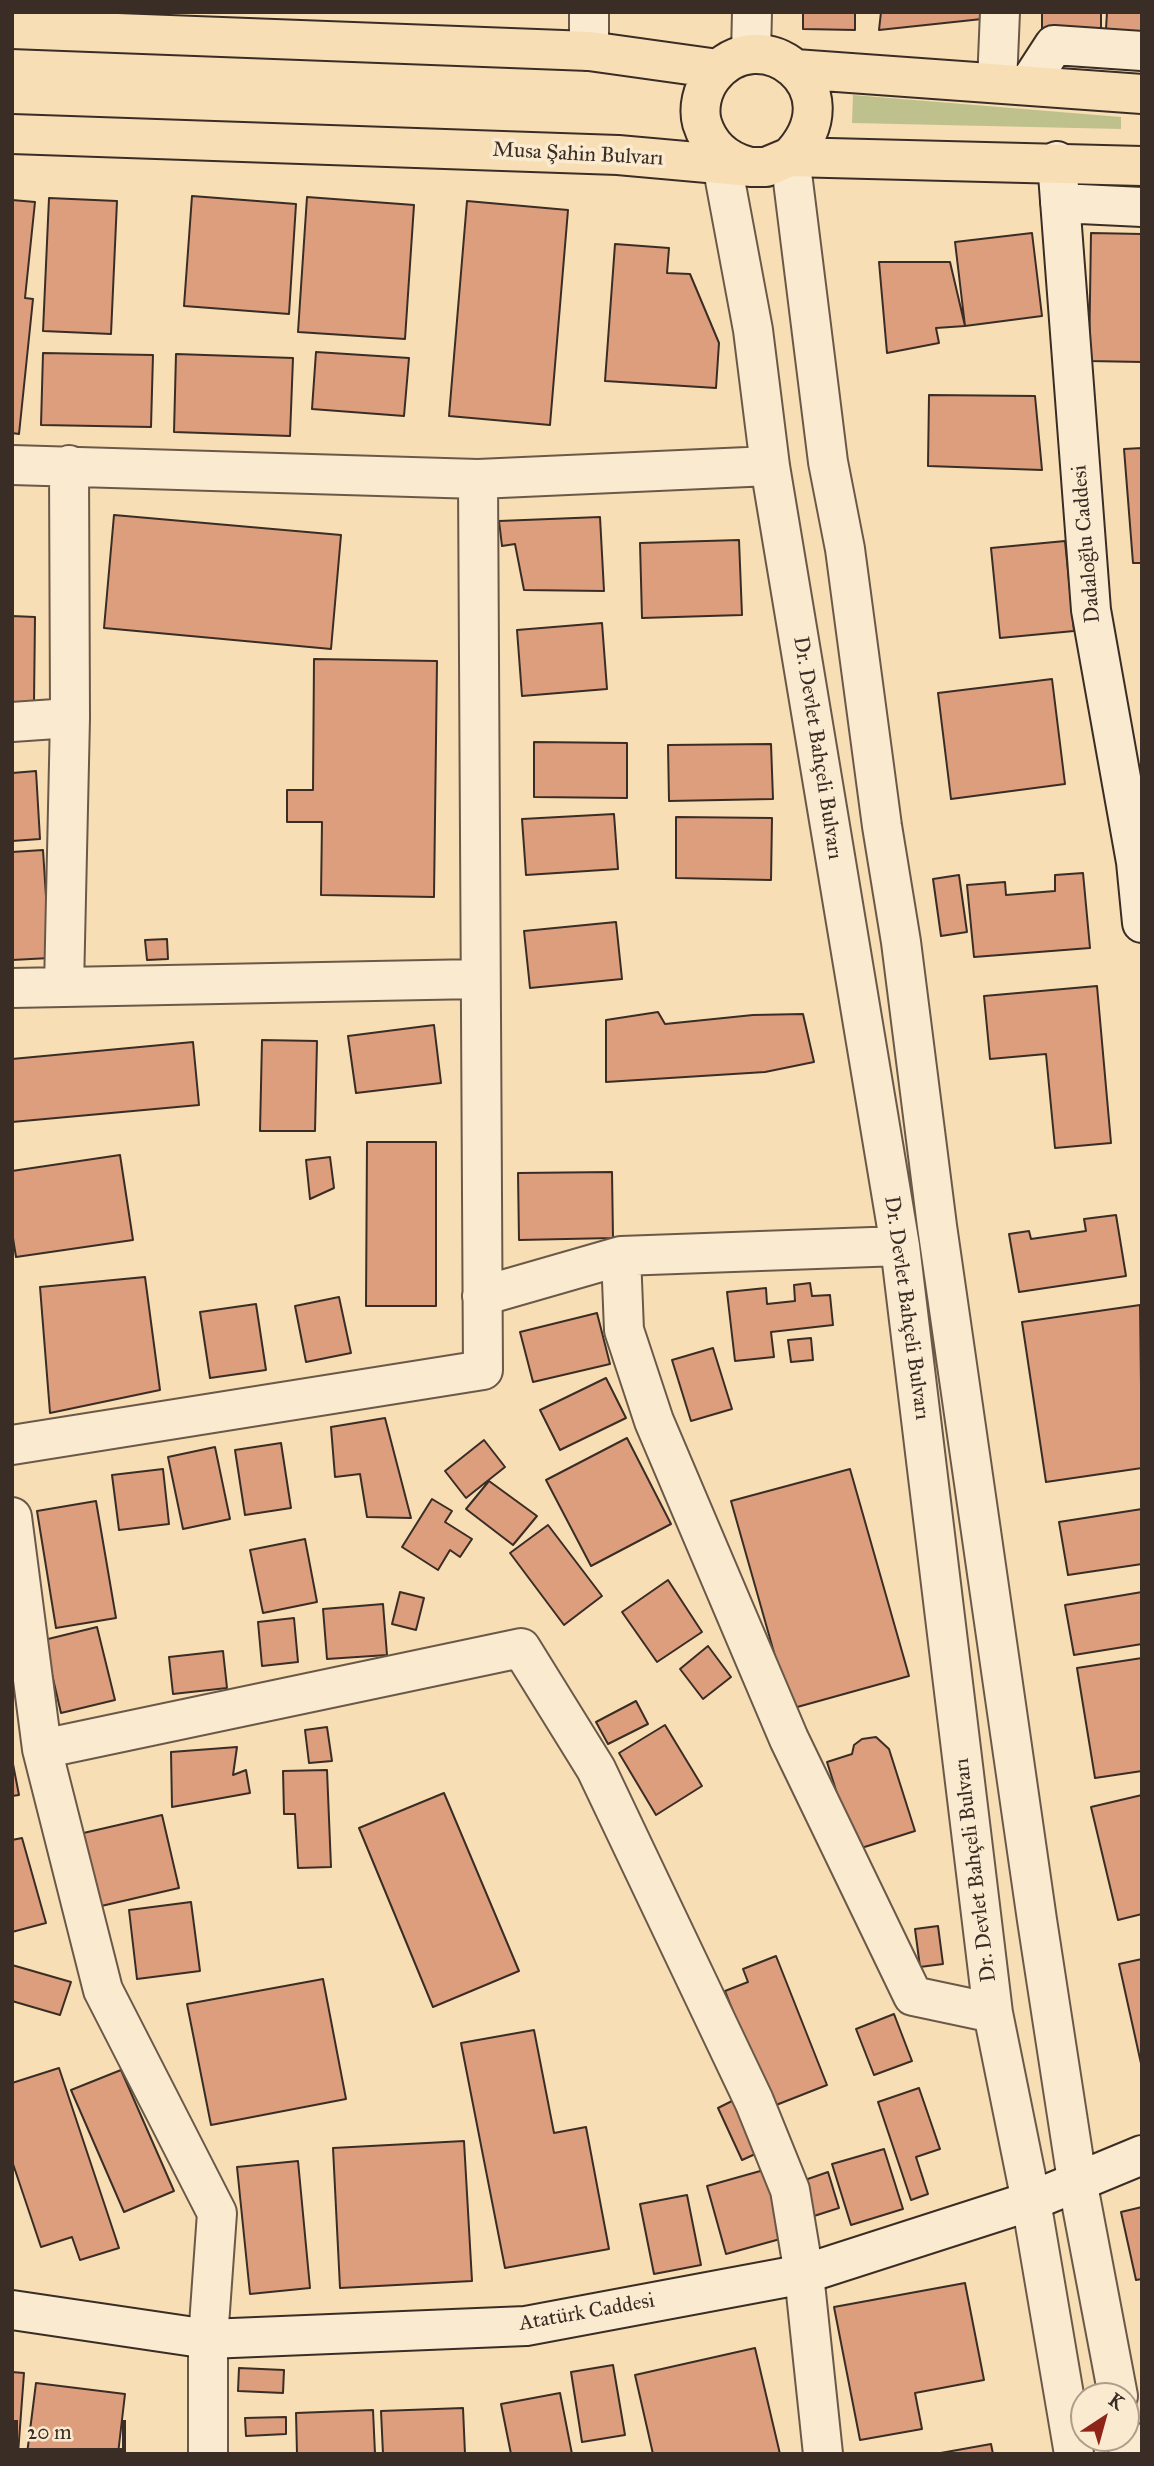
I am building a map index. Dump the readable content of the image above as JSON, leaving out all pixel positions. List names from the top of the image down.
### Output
{
  "streets": {
    "main road": ["Musa Şahin Bulvarı"],
    "street": ["Dadaloğlu Caddesi", "Dr. Devlet Bahçeli Bulvarı", "Atatürk Caddesi"]
  },
  "crossings": [
    ["Musa Şahin Bulvarı", "Dadaloğlu Caddesi"],
    ["Musa Şahin Bulvarı", "Dr. Devlet Bahçeli Bulvarı"],
    ["Dr. Devlet Bahçeli Bulvarı", "Atatürk Caddesi"]
  ],
  "scale_bar": "20 m",
  "north": "top right"
}
